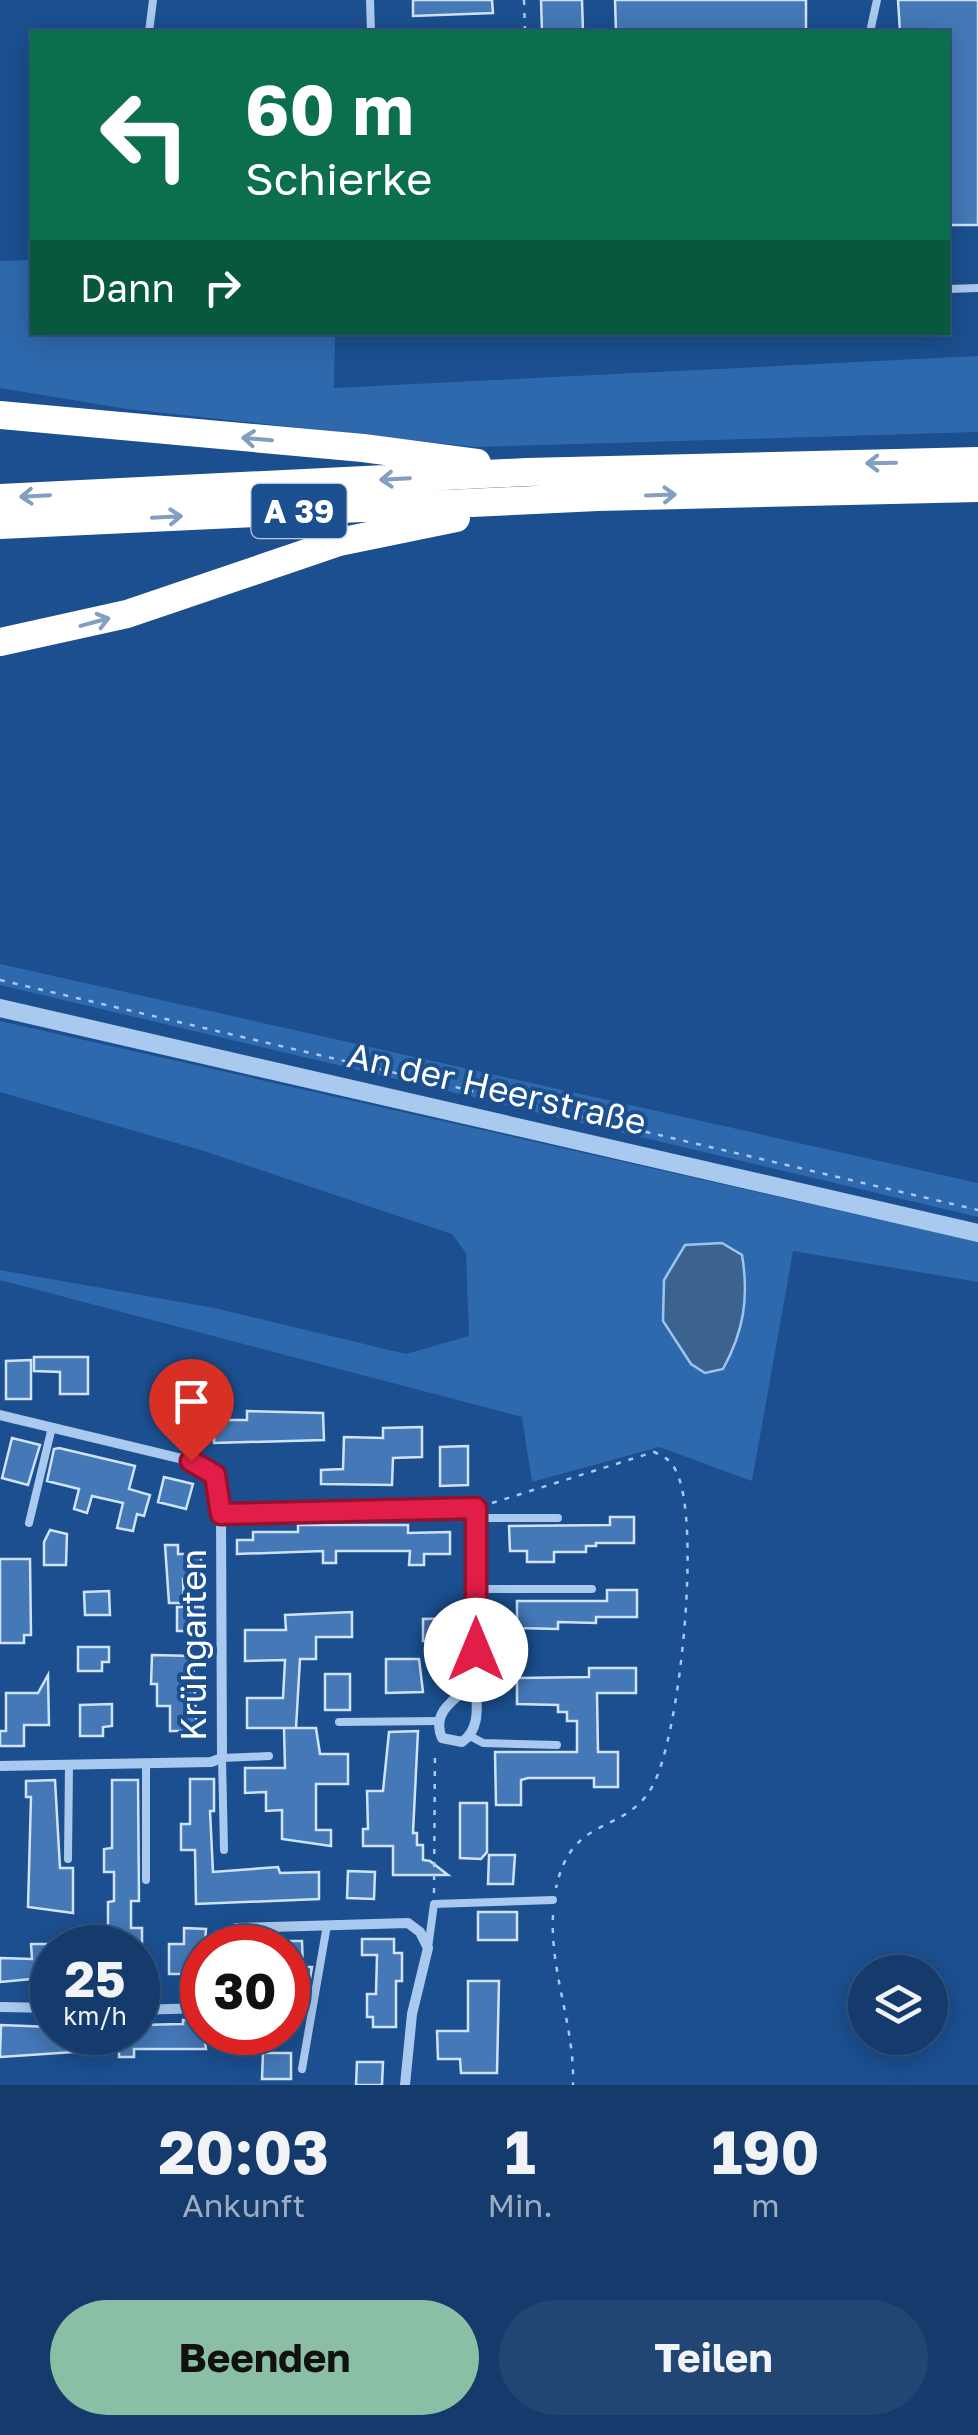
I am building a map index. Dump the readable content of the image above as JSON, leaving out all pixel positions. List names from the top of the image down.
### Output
{
  "streets": {
    "highway": ["A 39"],
    "street": ["An der Heerstraße", "Krühgarten"]
  },
  "page": {
    "turn": ["60 m", "Schierke"],
    "then": "Dann",
    "speed": "25 km/h",
    "limit": "30",
    "eta": [
      "20:03",
      "Ankunft",
      "1",
      "Min.",
      "190",
      "m"
    ],
    "buttons": ["Beenden", "Teilen"]
  }
}
